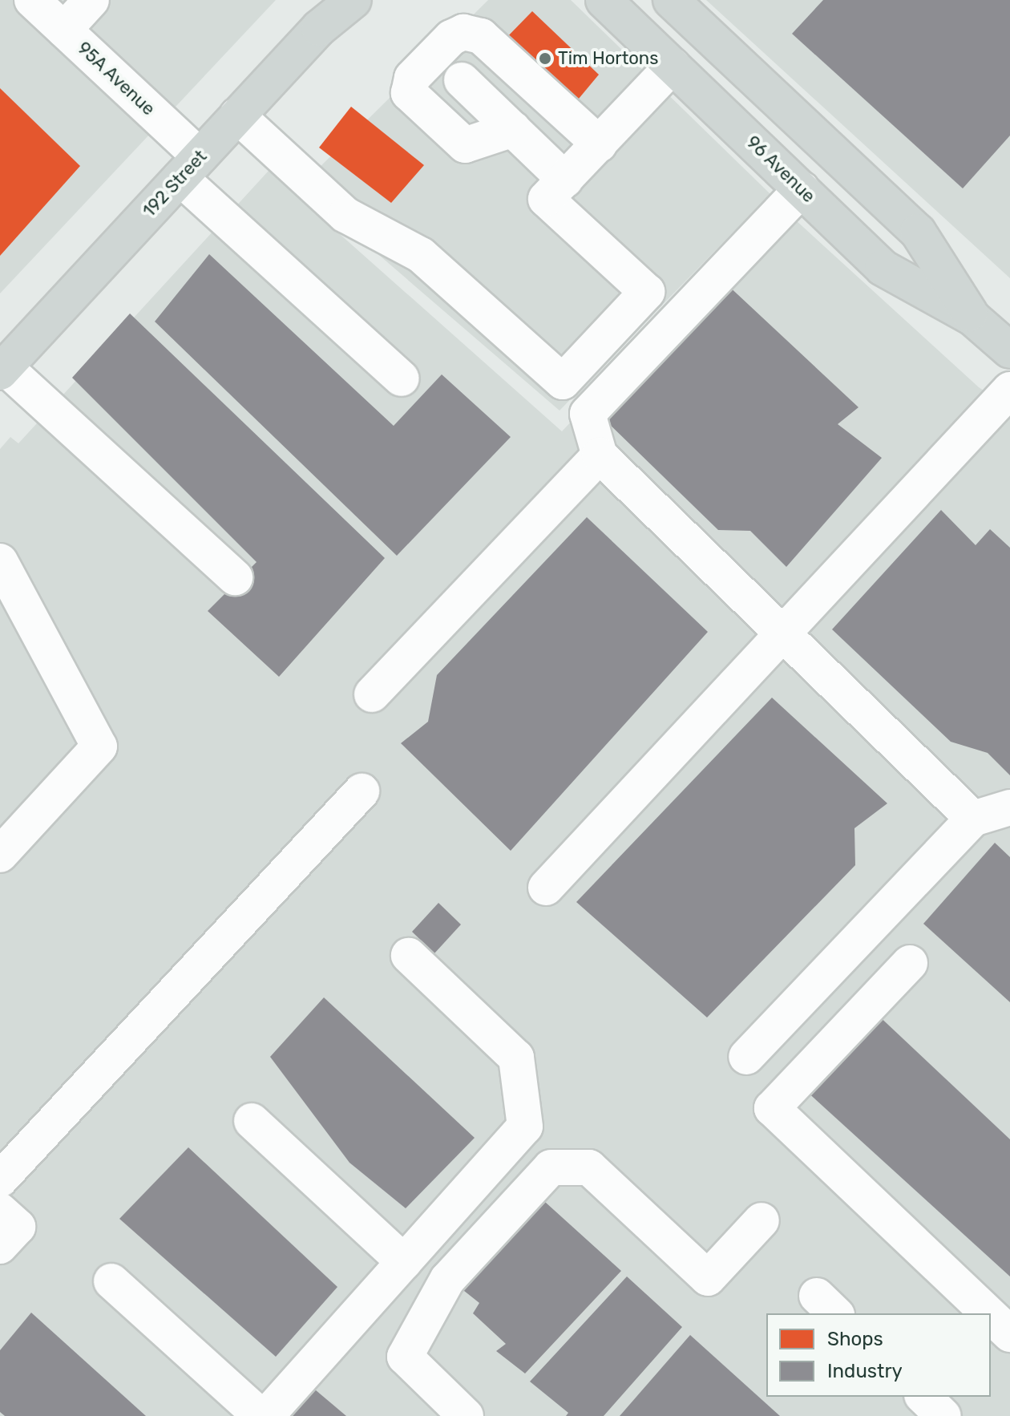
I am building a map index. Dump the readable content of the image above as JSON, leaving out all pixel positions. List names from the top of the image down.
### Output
{
  "streets": {
    "main road": ["96 Avenue", "192 Street"],
    "street": ["95A Avenue"]
  },
  "crossings": [
    ["95A Avenue", "192 Street"]
  ],
  "places": ["Tim Hortons"],
  "legend": ["Shops", "Industry"]
}
